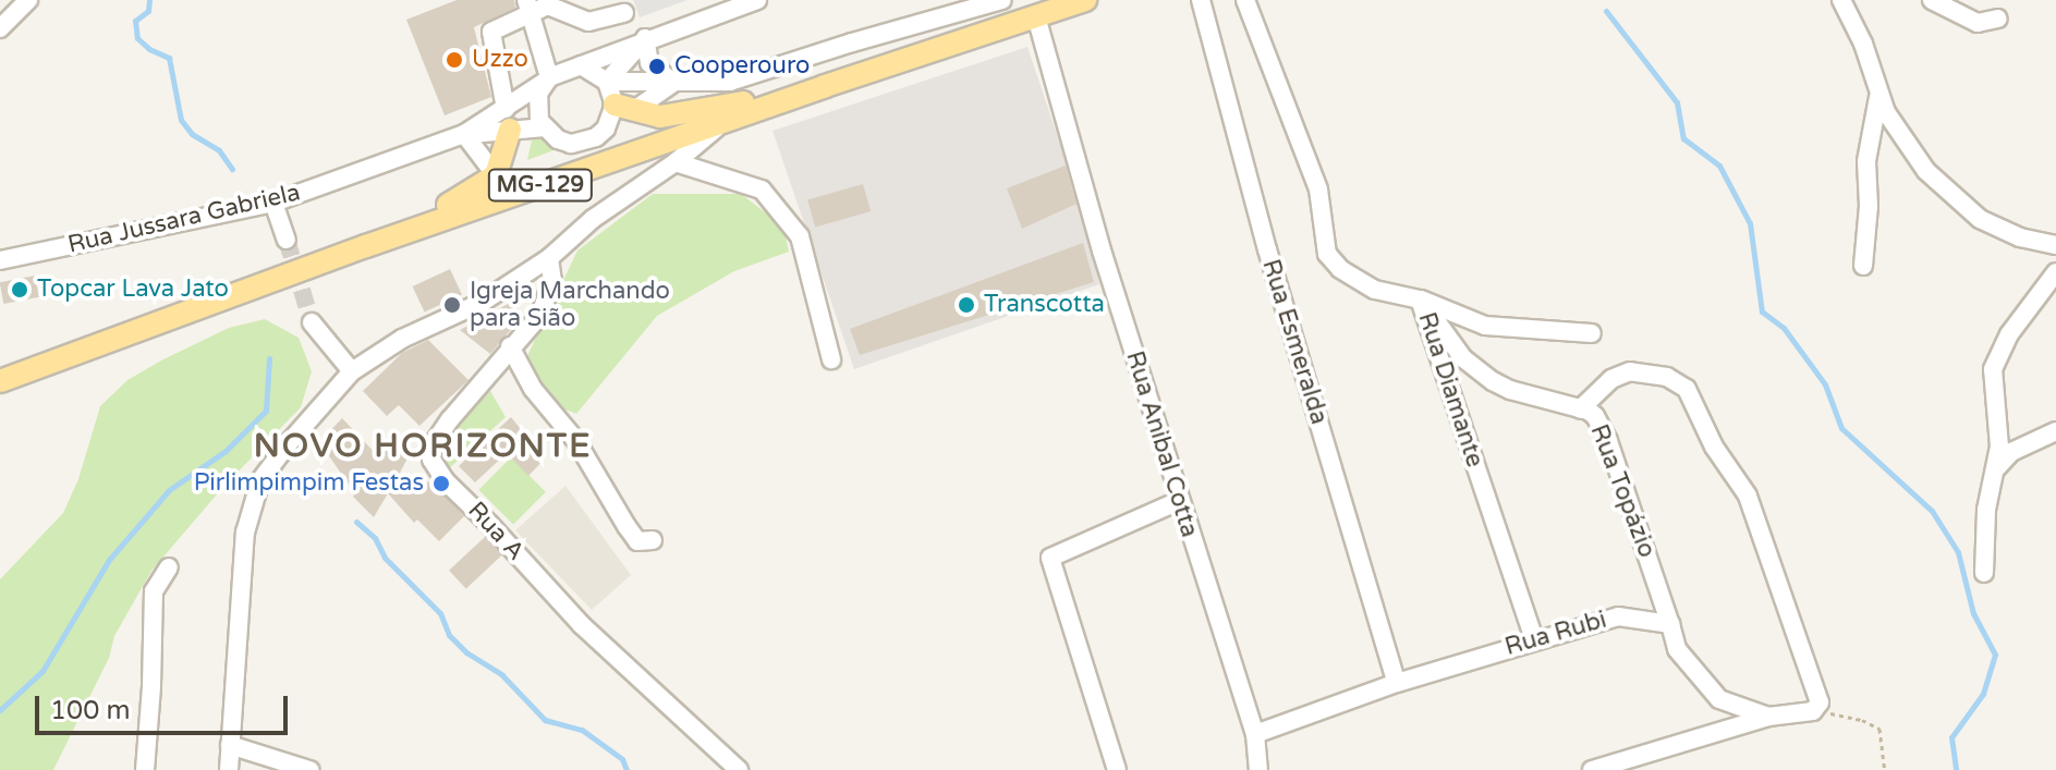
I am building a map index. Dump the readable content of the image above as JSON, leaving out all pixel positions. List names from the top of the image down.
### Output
{
  "streets": {
    "main road": ["MG-129"],
    "street": [
      "Rua Jussara Gabriela",
      "Rua Esmeralda",
      "Rua Diamante",
      "Rua Anibal Cotta",
      "Rua Topázio",
      "Rua A",
      "Rua Rubi"
    ]
  },
  "crossings": [
    ["MG-129", "Rua Anibal Cotta"],
    ["Rua Esmeralda", "Rua Rubi"],
    ["Rua Diamante", "Rua Topázio"],
    ["Rua Diamante", "Rua Rubi"],
    ["Rua Anibal Cotta", "Rua Rubi"],
    ["Rua Topázio", "Rua Rubi"]
  ],
  "districts": ["NOVO HORIZONTE"],
  "places": [
    "Uzzo",
    "Cooperouro",
    "Topcar Lava Jato",
    "Igreja Marchando para Sião",
    "Transcotta",
    "Pirlimpimpim Festas"
  ],
  "scale_bar": "100 m"
}
